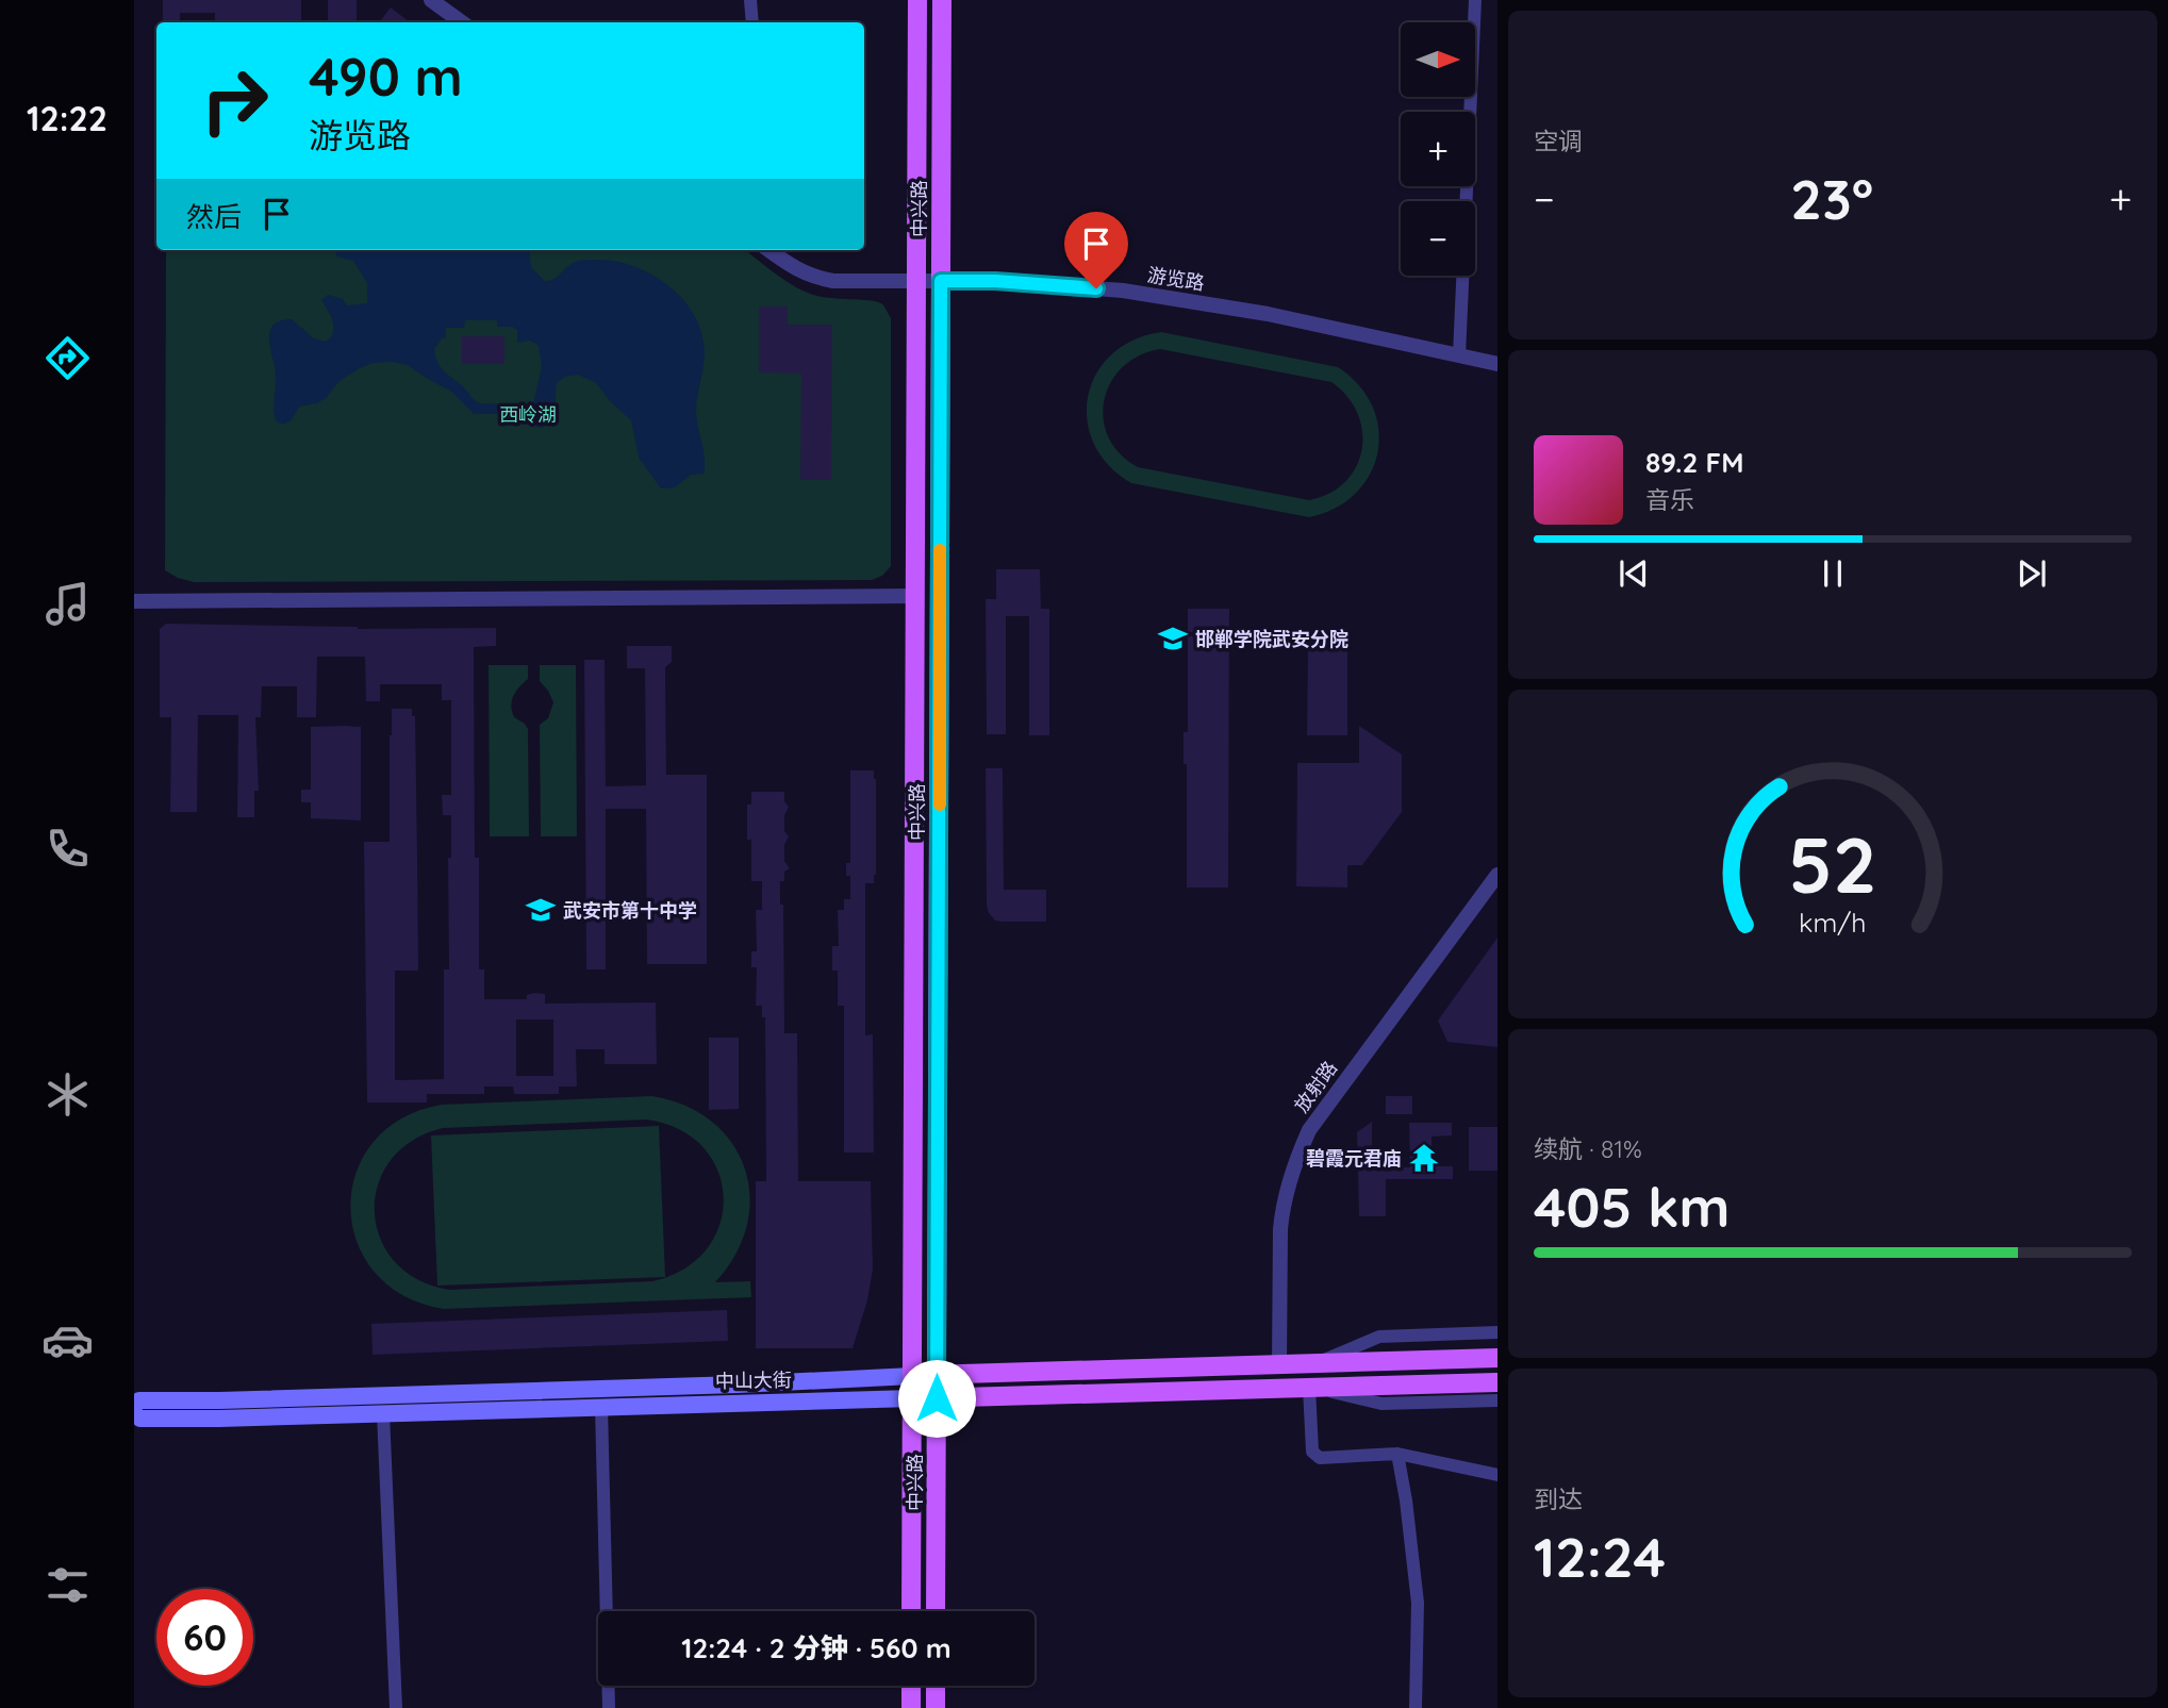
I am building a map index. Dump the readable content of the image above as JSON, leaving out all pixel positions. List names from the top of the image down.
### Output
{
  "streets": {
    "main road": ["中兴路", "中山大街"],
    "street": ["游览路", "放射路"]
  },
  "crossings": [
    ["中兴路", "游览路"],
    ["中兴路", "中山大街"],
    ["放射路", "中山大街"]
  ],
  "parks": ["西岭湖"],
  "places": {
    "school or university": ["邯郸学院武安分院", "武安市第十中学"],
    "temple": ["碧霞元君庙"]
  },
  "north": "right",
  "page": {
    "tabs": "12:22",
    "tile": [
      "空调",
      ["续航 · 81%", "405 km"],
      ["到达", "12:24"]
    ],
    "map_buttons": ["+", "−"],
    "turn": ["490 m", "游览路"],
    "heat": ["−", "23°", "+"],
    "then": "然后",
    "song": ["89.2 FM", "音乐"],
    "limit": "60",
    "trip": "12:24 · 2 分钟 · 560 m",
    "gauge": ["52", "km/h"]
  }
}
